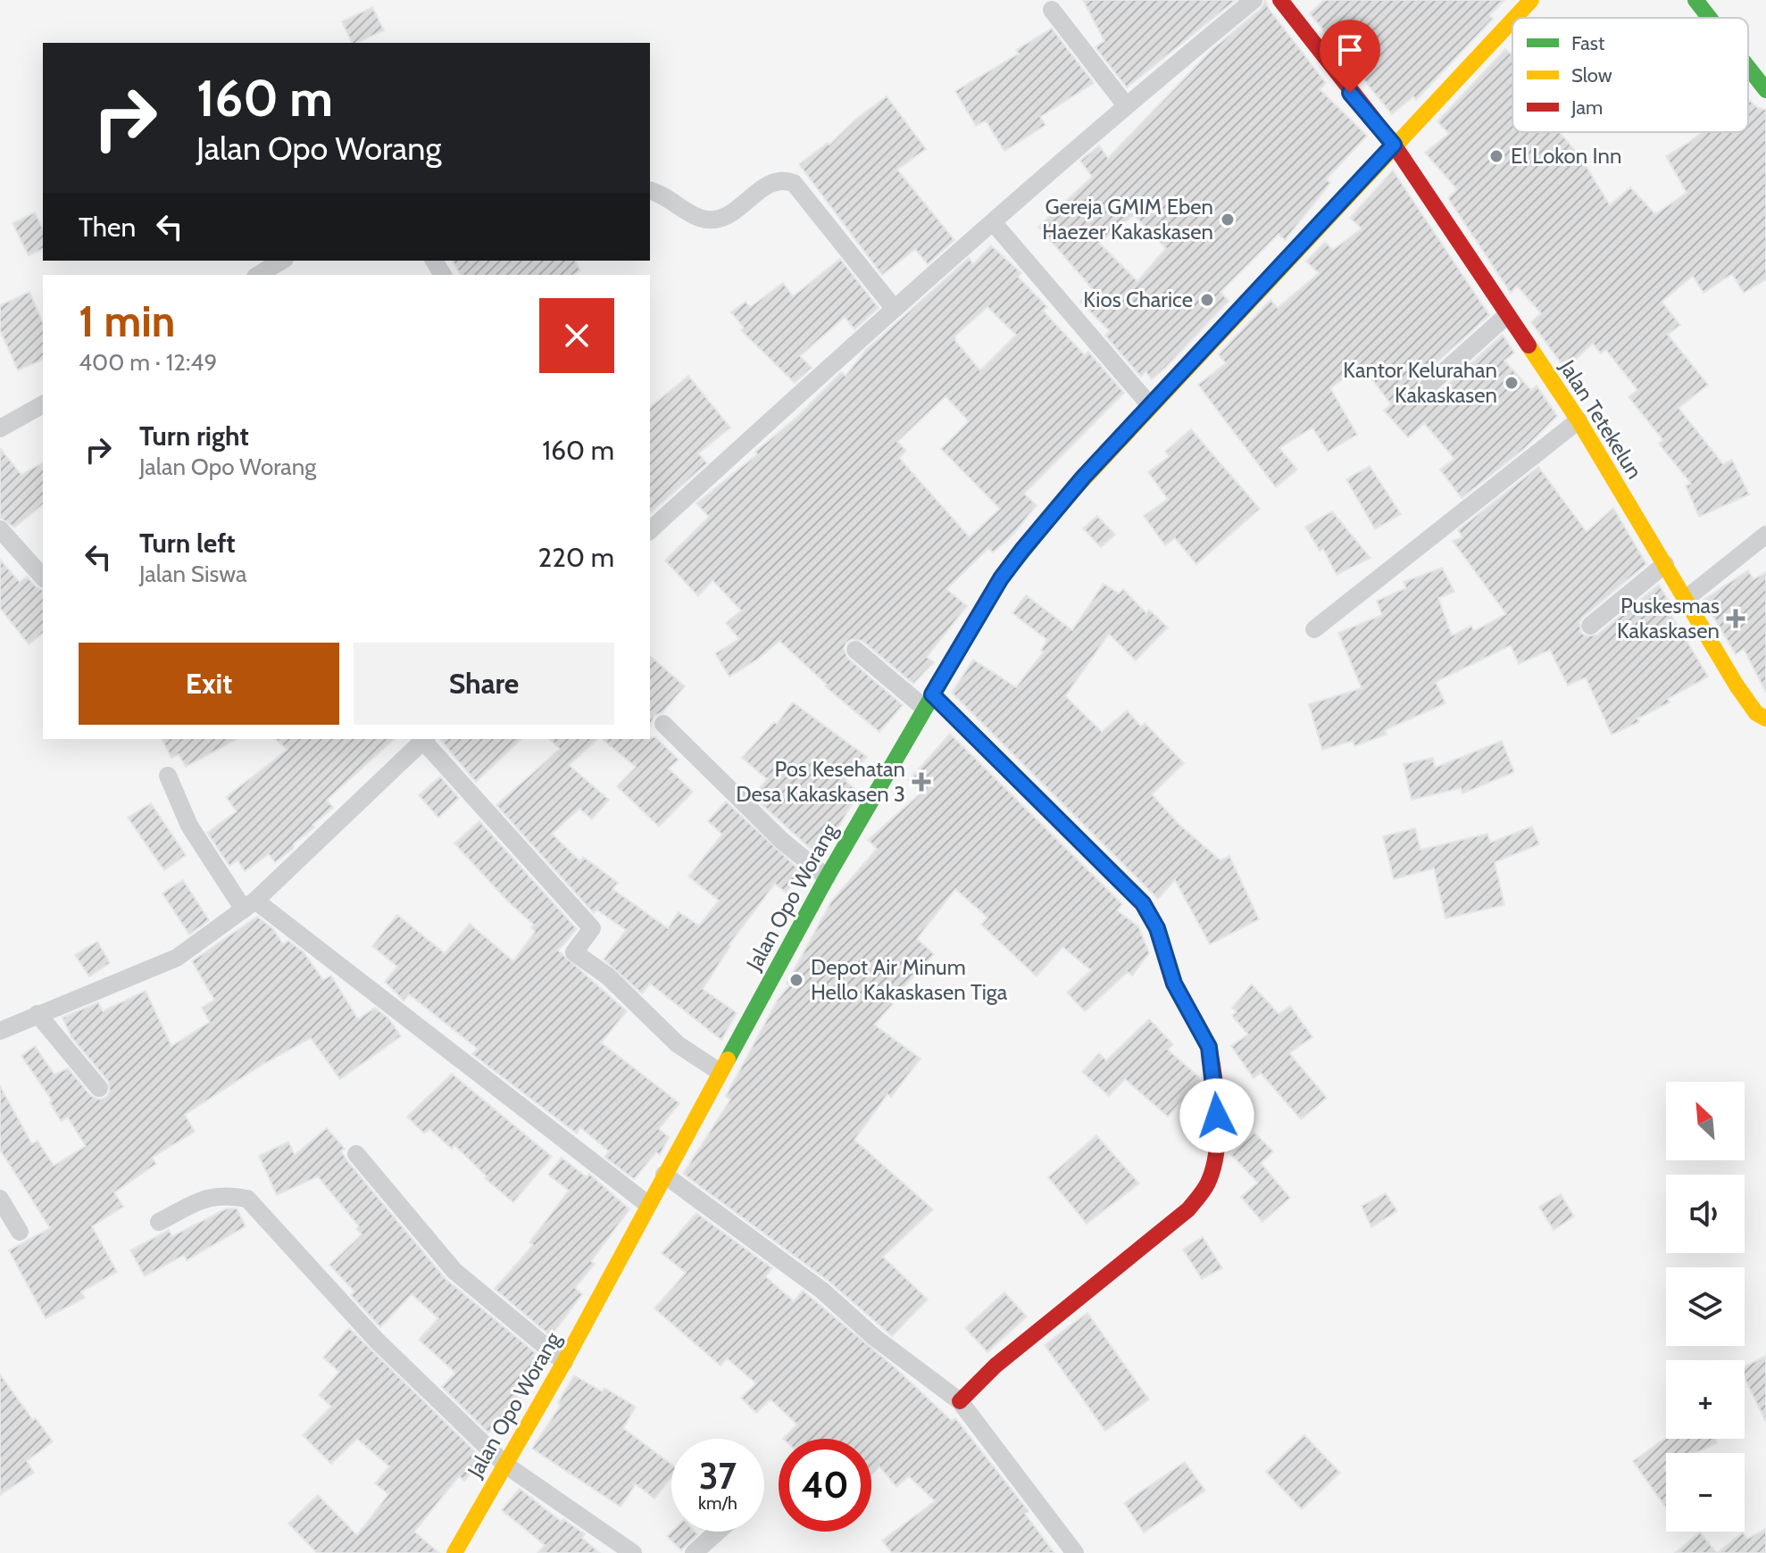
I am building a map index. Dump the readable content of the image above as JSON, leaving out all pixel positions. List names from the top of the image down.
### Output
{
  "streets": {
    "main road": ["Jalan Tetekelun", "Jalan Opo Worang"]
  },
  "crossings": [
    ["Jalan Tetekelun", "Jalan Opo Worang"]
  ],
  "places": {
    "other": [
      "El Lokon Inn",
      "Gereja GMIM Eben Haezer Kakaskasen",
      "Kios Charice",
      "Kantor Kelurahan Kakaskasen",
      "Depot Air Minum Hello Kakaskasen Tiga"
    ],
    "health": ["Puskesmas Kakaskasen", "Pos Kesehatan Desa Kakaskasen 3"]
  },
  "legend": ["Fast", "Slow", "Jam"],
  "north": "top left",
  "page": {
    "turn": ["160 m", "Jalan Opo Worang"],
    "then": "Then",
    "heading": ["1 min", "400 m · 12:49"],
    "list": [
      {
        "name": "Turn right",
        "note": "Jalan Opo Worang",
        "value": "160 m"
      },
      {
        "name": "Turn left",
        "note": "Jalan Siswa",
        "value": "220 m"
      }
    ],
    "buttons": ["Exit", "Share"],
    "map_buttons": ["+", "−"],
    "speed": "37 km/h",
    "limit": "40"
  }
}
